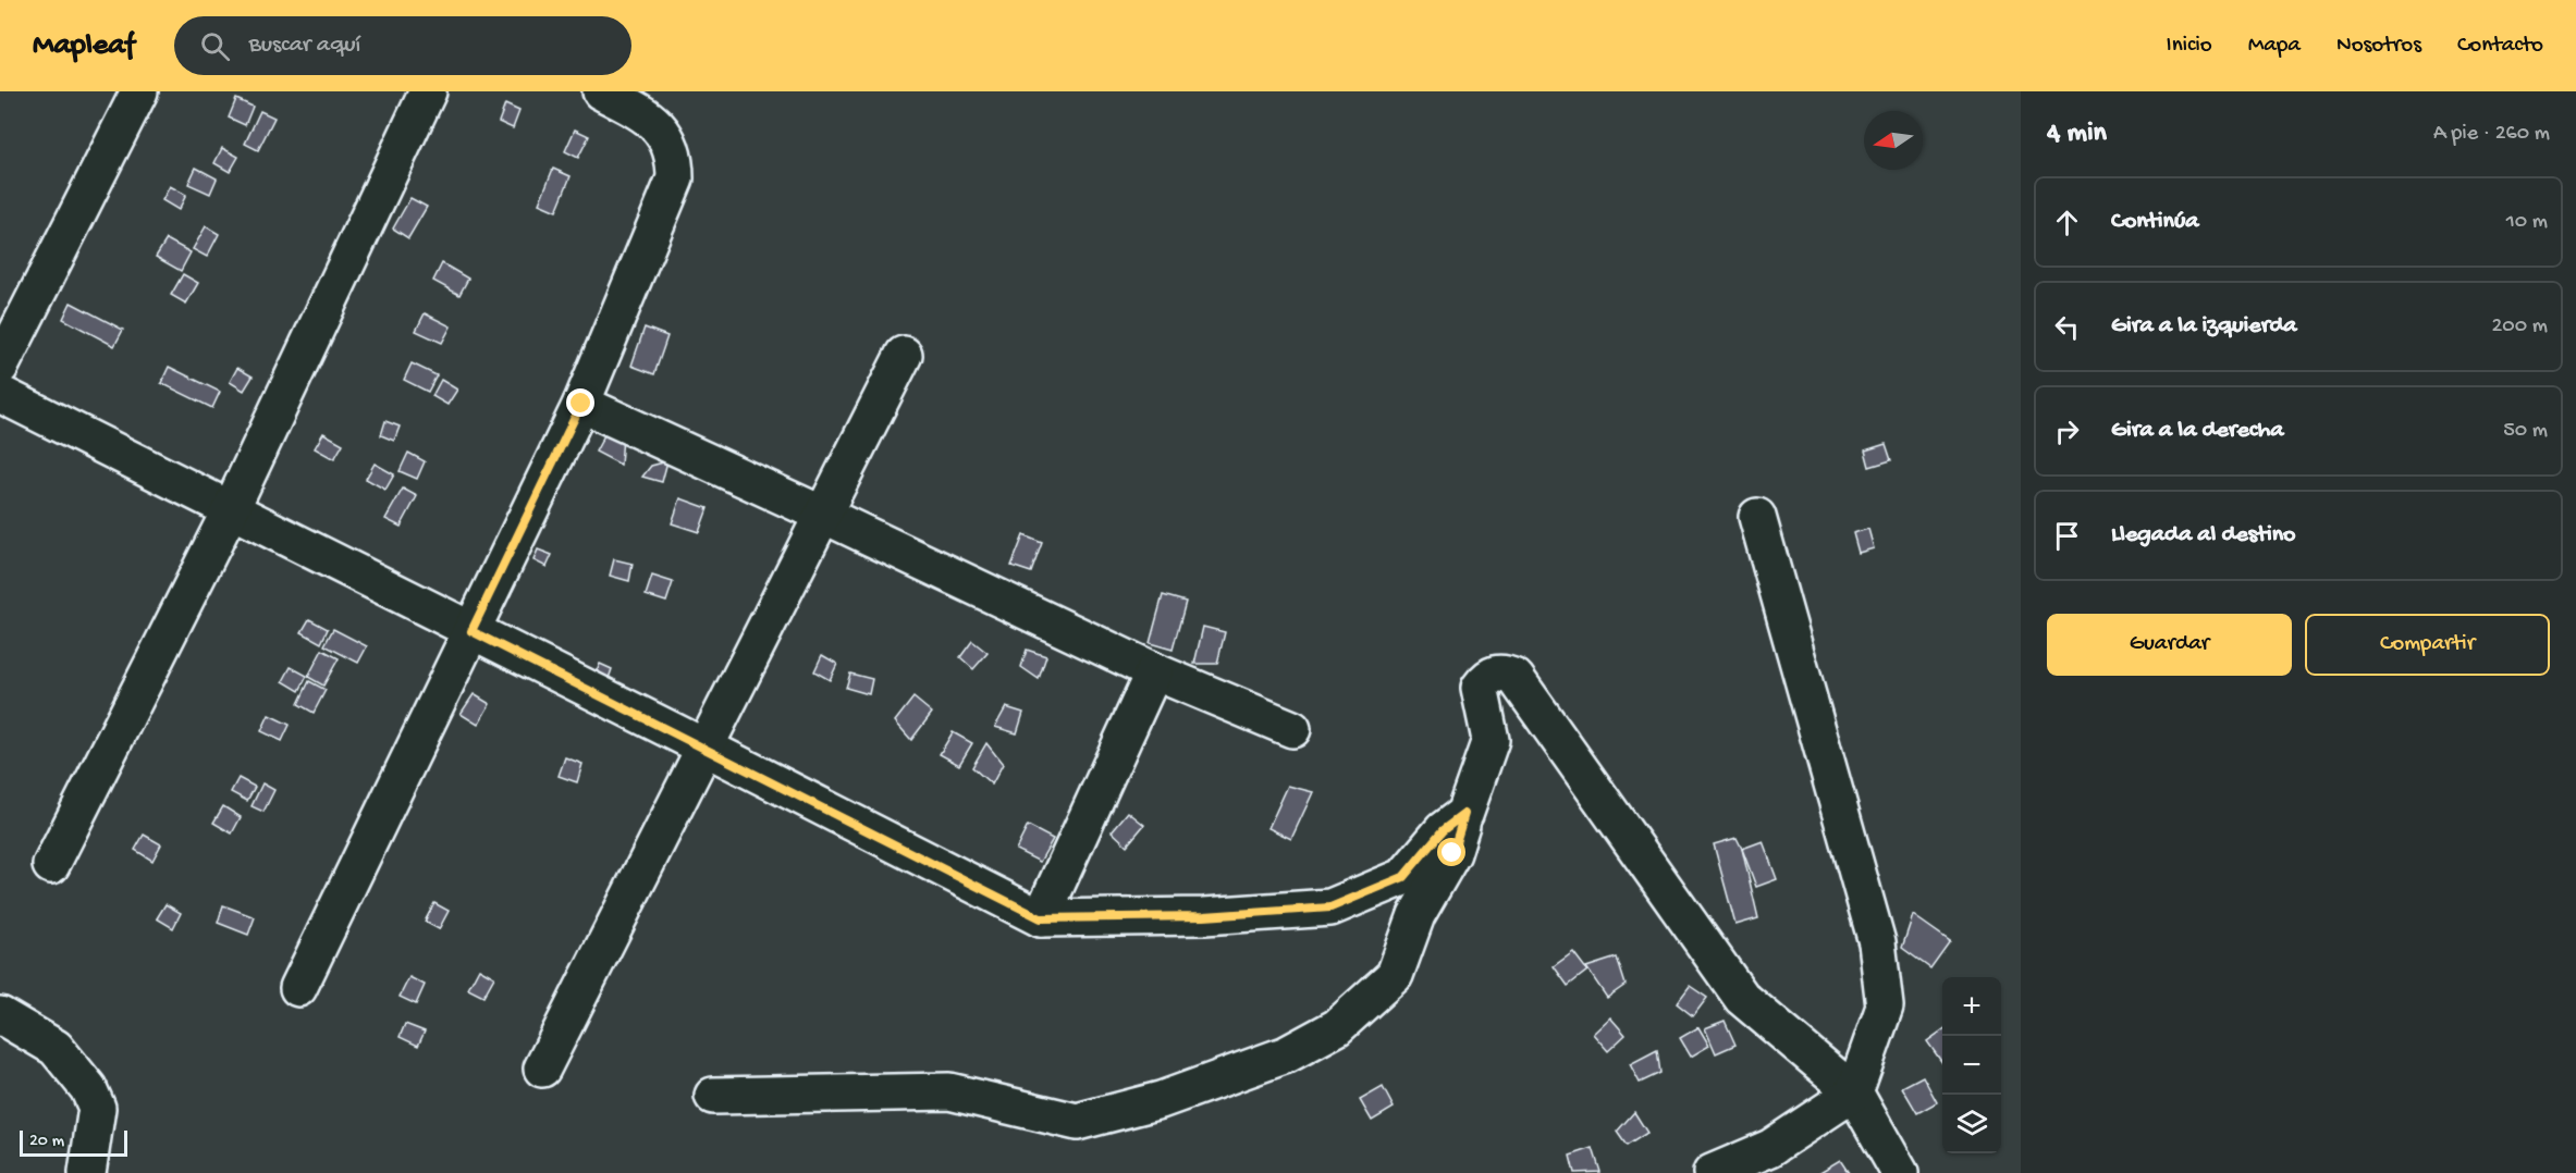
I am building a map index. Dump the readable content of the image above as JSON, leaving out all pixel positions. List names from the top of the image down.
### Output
{
  "scale_bar": "20 m",
  "north": "left",
  "page": {
    "header": "Mapleaf",
    "search": "Buscar aquí",
    "nav": [
      "Inicio",
      "Mapa",
      "Nosotros",
      "Contacto"
    ],
    "heading": ["4 min", "A pie · 260 m"],
    "list": [
      ["Continúa", "10 m"],
      ["Gira a la izquierda", "200 m"],
      ["Gira a la derecha", "50 m"],
      "Llegada al destino"
    ],
    "buttons": ["Guardar", "Compartir"],
    "map_buttons": ["+", "−"],
    "scale": "20 m"
  }
}
